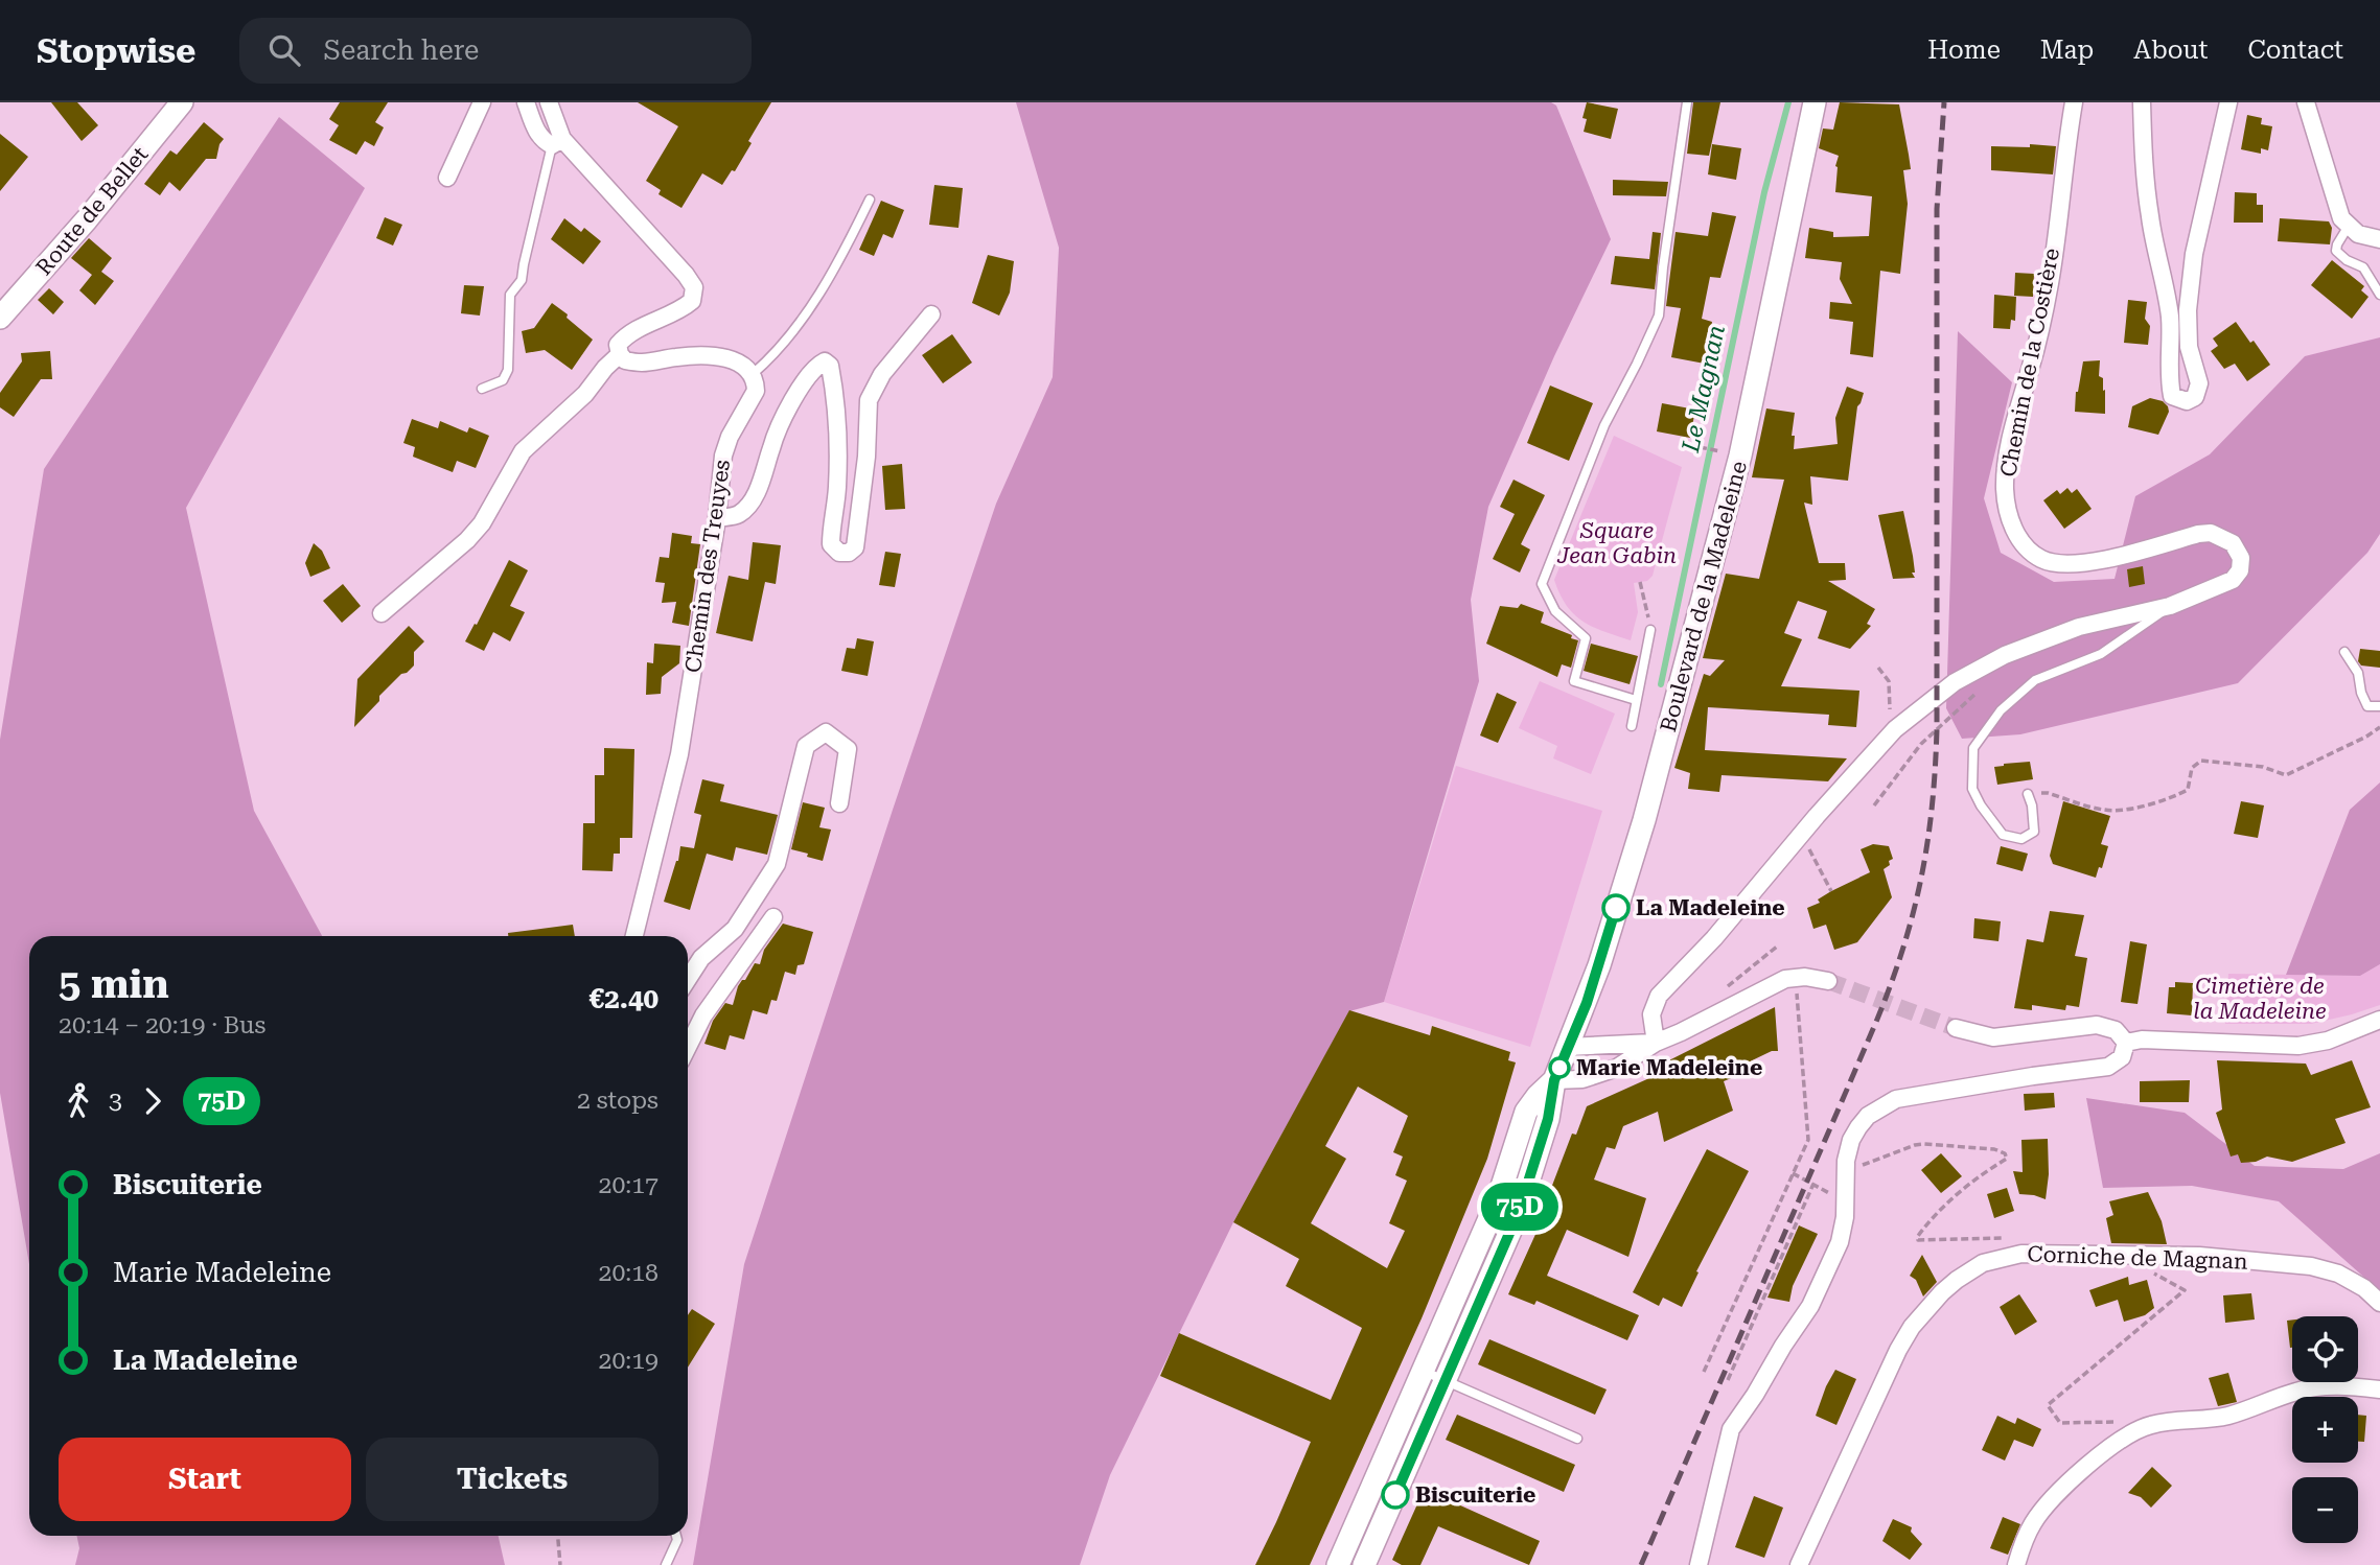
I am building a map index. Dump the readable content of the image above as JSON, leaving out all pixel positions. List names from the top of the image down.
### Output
{
  "streets": {
    "street": [
      "Route de Bellet",
      "Chemin de la Costière",
      "Chemin des Treuyes",
      "Boulevard de la Madeleine",
      "Corniche de Magnan"
    ]
  },
  "water": ["Le Magnan"],
  "parks": ["Square Jean Gabin", "Cimetière de la Madeleine"],
  "places": ["La Madeleine", "Marie Madeleine", "Biscuiterie"],
  "lines": ["bus line 75D"],
  "page": {
    "header": "Stopwise",
    "search": "Search here",
    "nav": [
      "Home",
      "Map",
      "About",
      "Contact"
    ],
    "on_map": "75D",
    "heading": ["5 min", "20:14 – 20:19 · Bus", "€2.40"],
    "legs": ["3", "75D", "2 stops"],
    "list": [
      {
        "name": "Biscuiterie",
        "value": "20:17"
      },
      {
        "name": "Marie Madeleine",
        "value": "20:18"
      },
      {
        "name": "La Madeleine",
        "value": "20:19"
      }
    ],
    "map_buttons": ["+", "−"],
    "buttons": ["Start", "Tickets"]
  }
}
